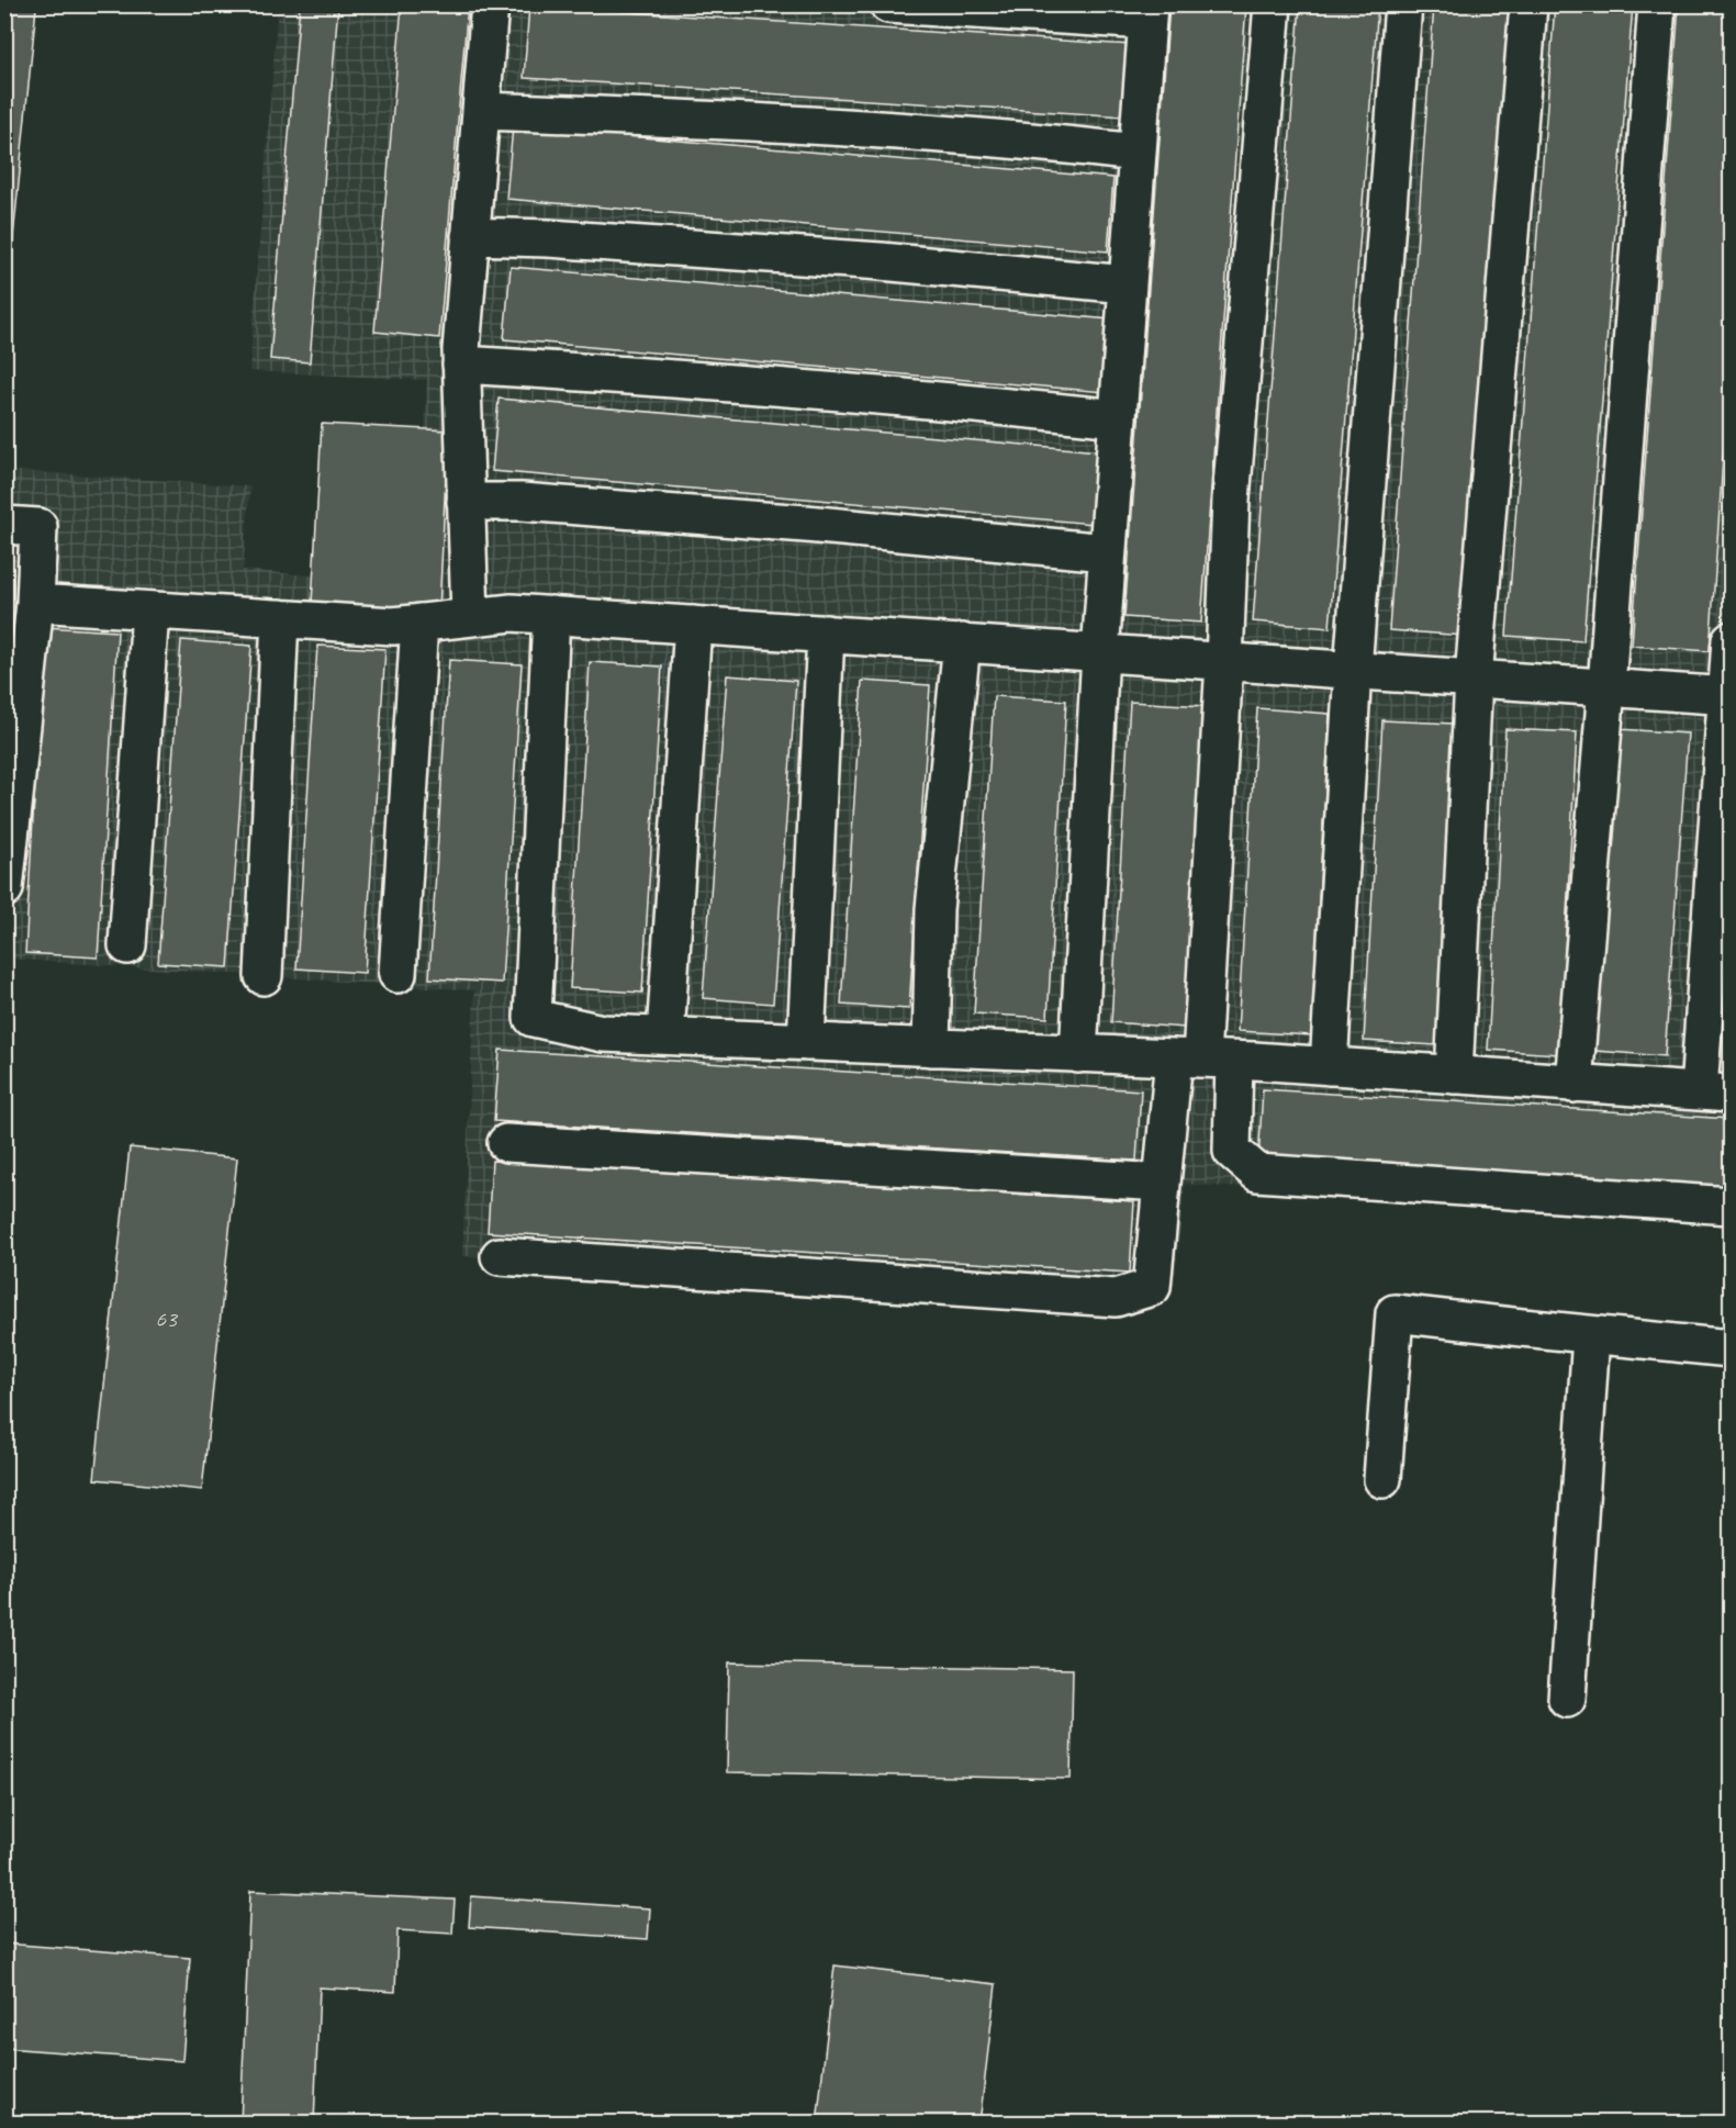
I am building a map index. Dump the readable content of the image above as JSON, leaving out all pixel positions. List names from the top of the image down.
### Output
{
  "house_numbers": ["63"]
}
